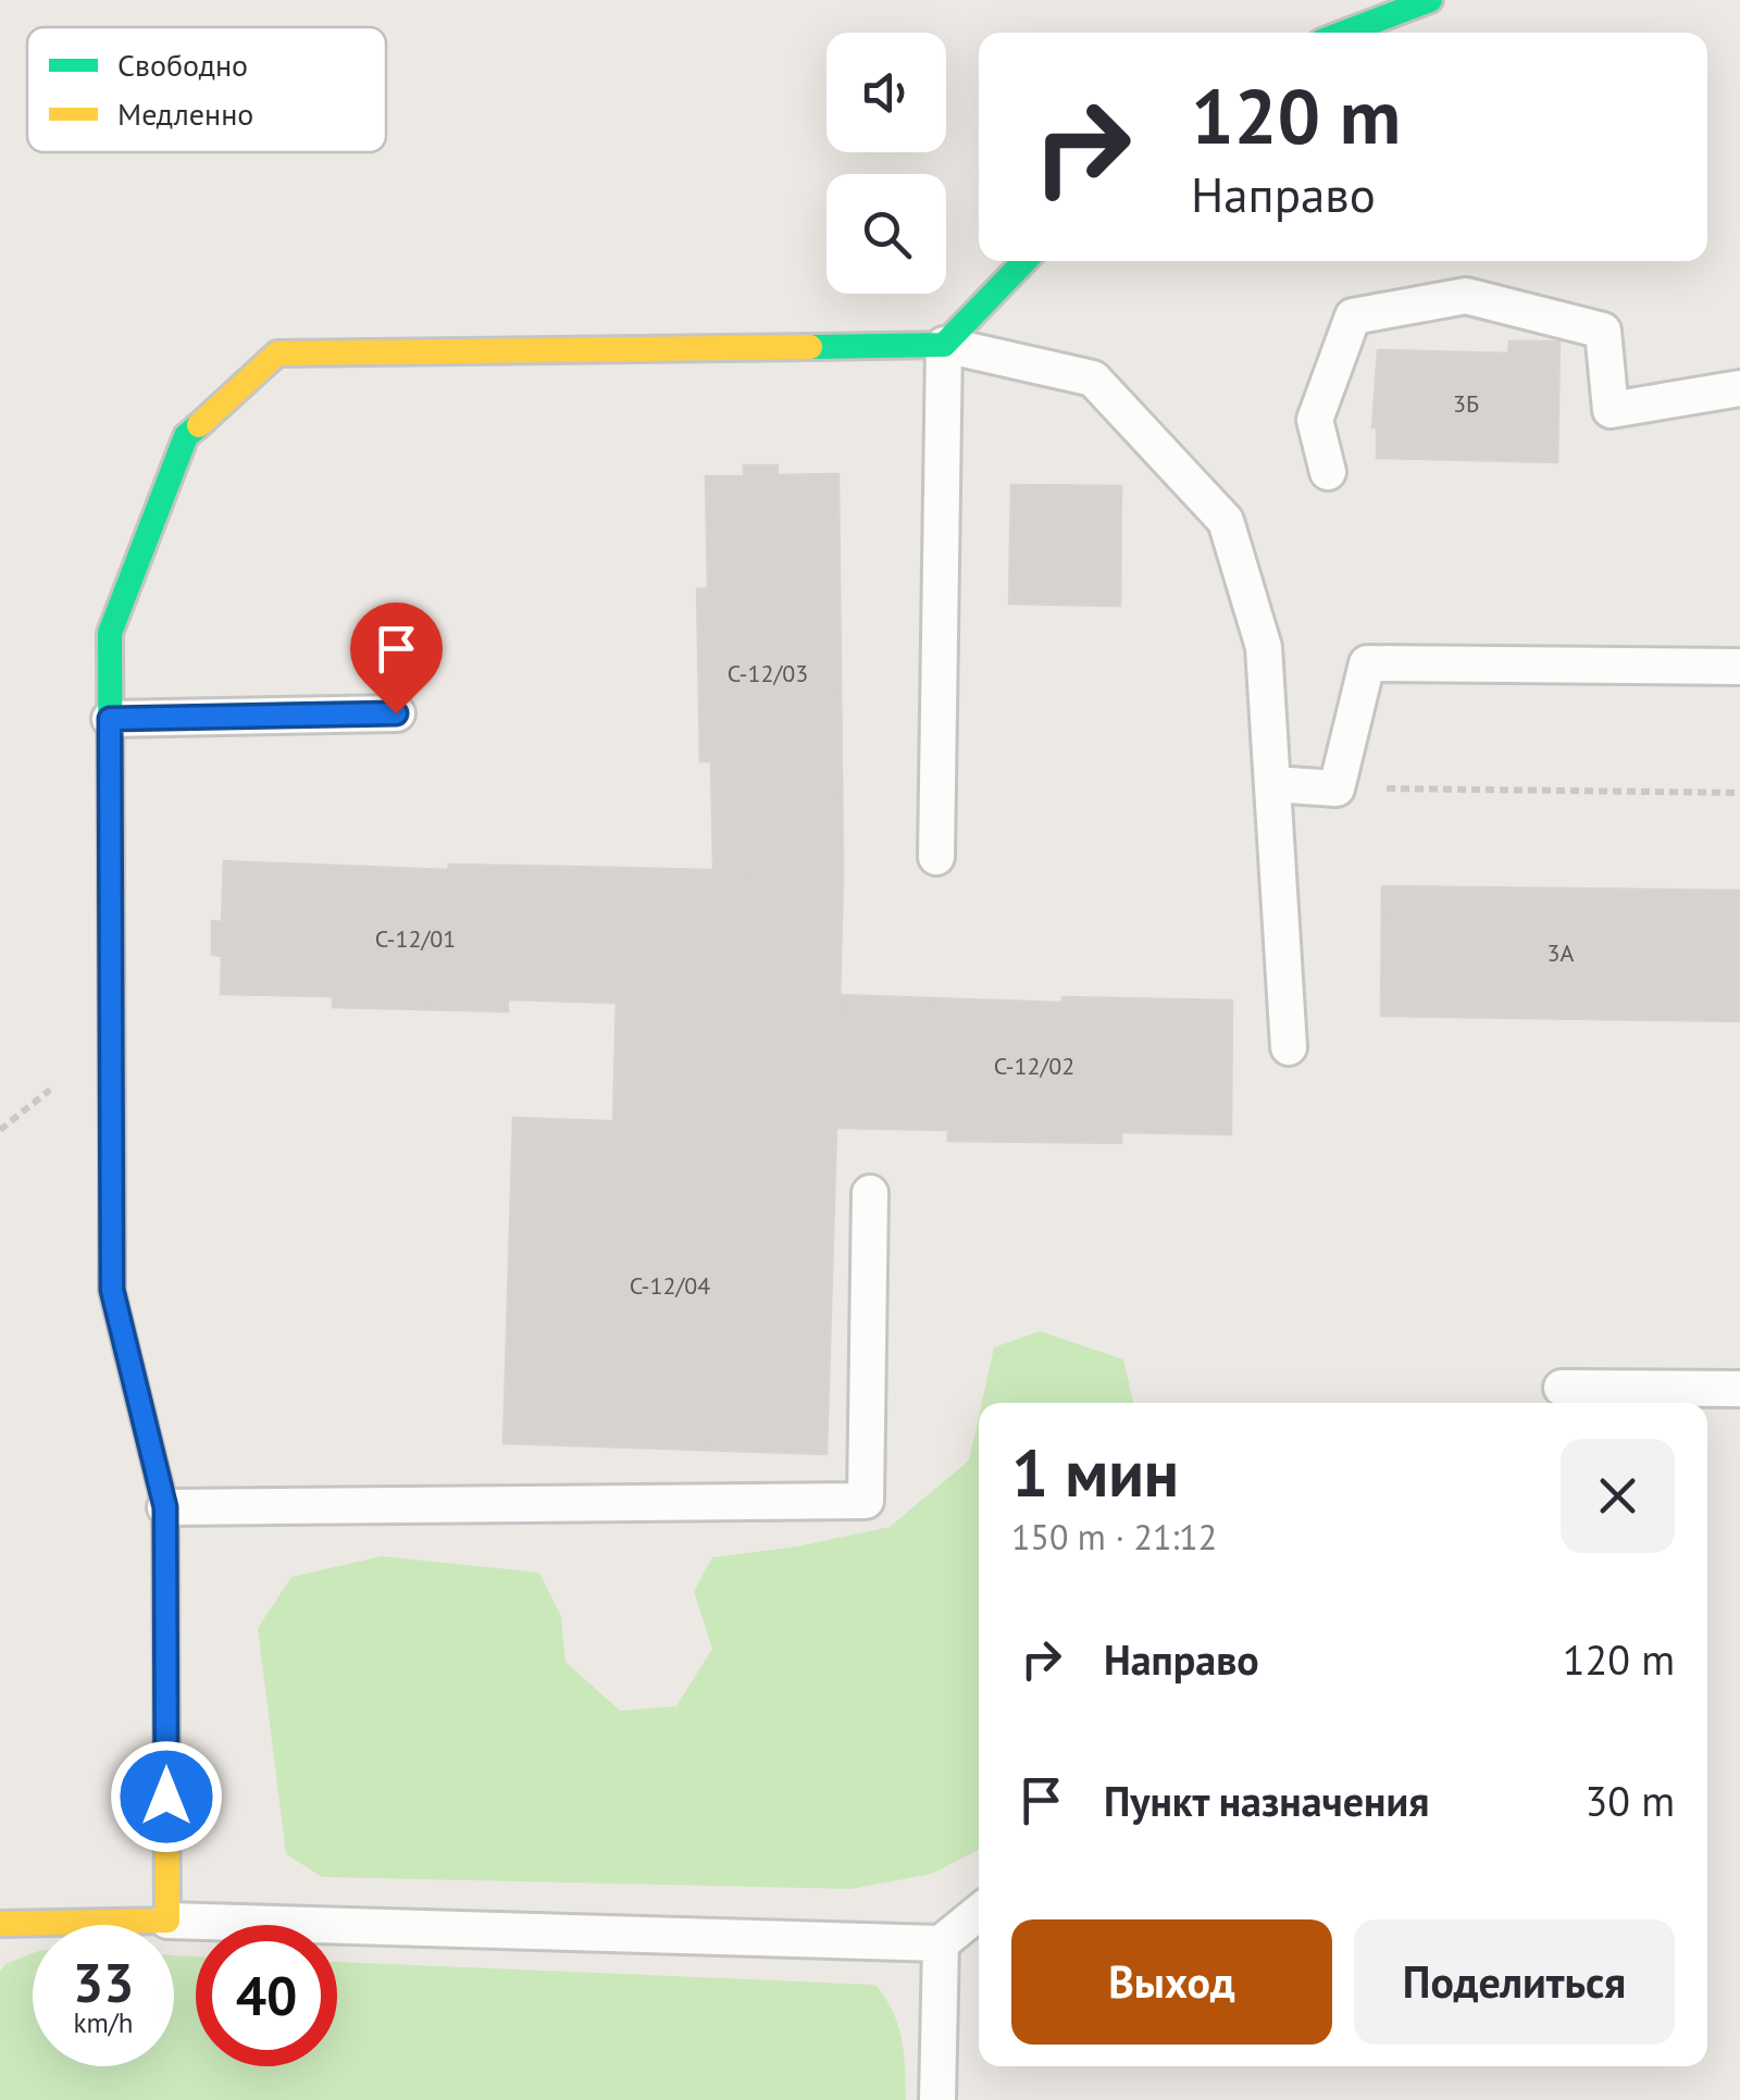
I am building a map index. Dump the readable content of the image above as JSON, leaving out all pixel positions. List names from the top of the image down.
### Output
{
  "house_numbers": [
    "3Б",
    "С-12/03",
    "С-12/01",
    "3А",
    "С-12/02",
    "С-12/04"
  ],
  "legend": ["Свободно", "Медленно"],
  "page": {
    "turn": ["120 m", "Направо"],
    "heading": ["1 мин", "150 m · 21:12"],
    "list": [
      {
        "name": "Направо",
        "value": "120 m"
      },
      {
        "name": "Пункт назначения",
        "value": "30 m"
      }
    ],
    "buttons": ["Выход", "Поделиться"],
    "speed": "33 km/h",
    "limit": "40"
  }
}
